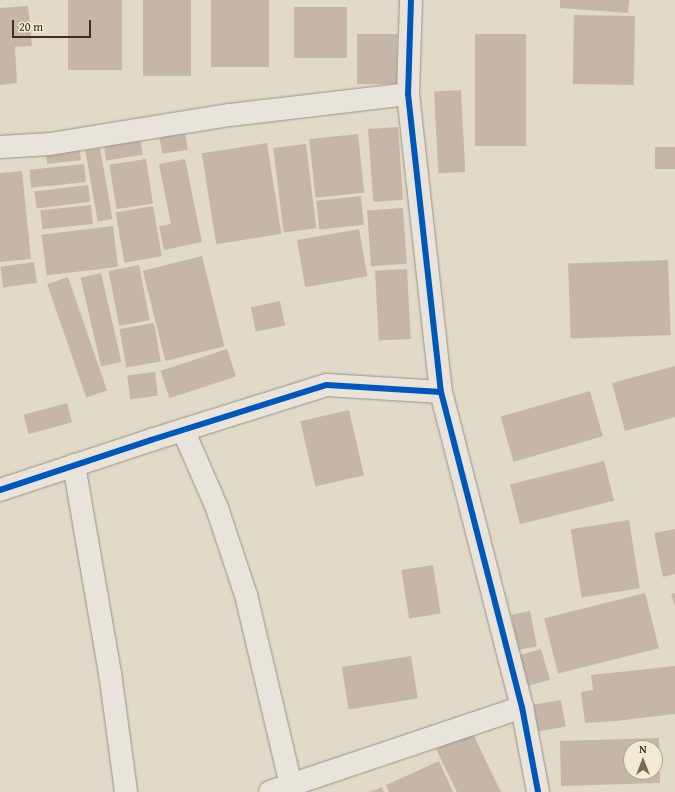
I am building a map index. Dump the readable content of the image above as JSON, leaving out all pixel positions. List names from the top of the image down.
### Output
{
  "scale_bar": "20 m",
  "north": "top"
}
